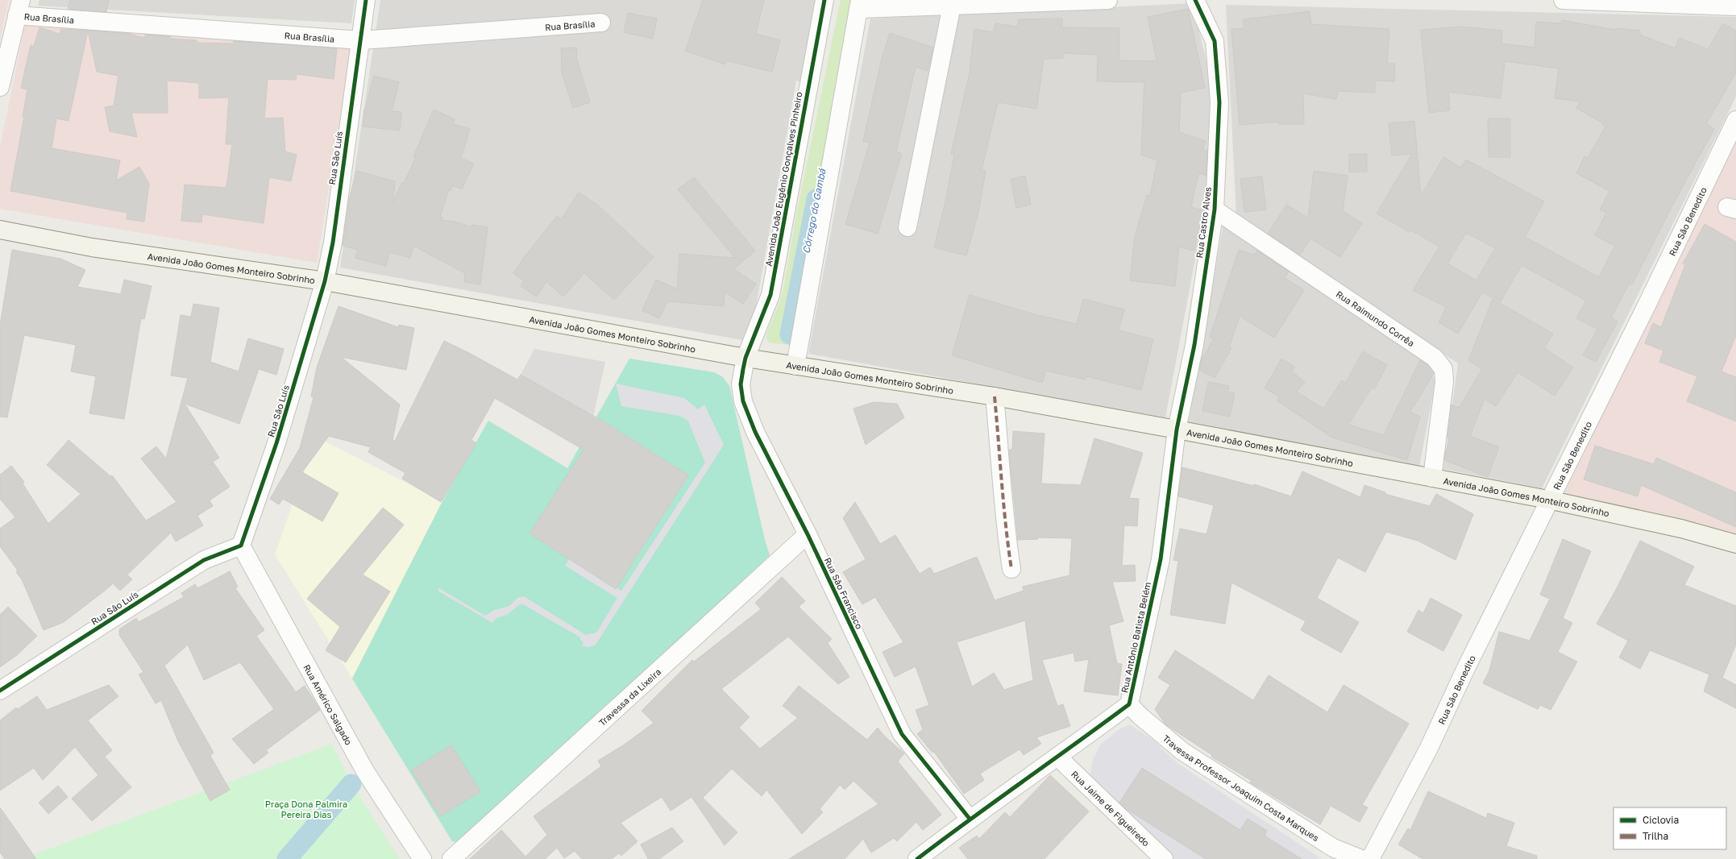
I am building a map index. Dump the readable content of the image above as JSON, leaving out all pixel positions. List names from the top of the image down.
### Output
{
  "streets": {
    "main road": ["Avenida João Gomes Monteiro Sobrinho"],
    "street": [
      "Rua Brasília",
      "Rua São Luís",
      "Avenida João Eugênio Gonçalves Pinheiro",
      "Rua São Benedito",
      "Rua Castro Alves",
      "Rua Raimundo Corrêa",
      "Rua São Francisco",
      "Rua Antônio Batista Belém",
      "Travessa da Lixeira",
      "Rua Américo Salgado",
      "Travessa Professor Joaquim Costa Marques",
      "Rua Jaime de Figueiredo"
    ]
  },
  "crossings": [
    ["Rua Brasília", "Rua São Luís"],
    ["Rua São Luís", "Avenida João Gomes Monteiro Sobrinho"],
    ["Rua São Luís", "Rua Américo Salgado"],
    ["Avenida João Eugênio Gonçalves Pinheiro", "Avenida João Gomes Monteiro Sobrinho"],
    ["Avenida João Eugênio Gonçalves Pinheiro", "Rua São Francisco"],
    ["Rua São Benedito", "Avenida João Gomes Monteiro Sobrinho"],
    ["Rua Castro Alves", "Avenida João Gomes Monteiro Sobrinho"],
    ["Rua Castro Alves", "Rua Raimundo Corrêa"],
    ["Rua Castro Alves", "Rua Antônio Batista Belém"],
    ["Avenida João Gomes Monteiro Sobrinho", "Rua Raimundo Corrêa"],
    ["Avenida João Gomes Monteiro Sobrinho", "Rua São Francisco"],
    ["Avenida João Gomes Monteiro Sobrinho", "Rua Antônio Batista Belém"],
    ["Rua São Francisco", "Rua Antônio Batista Belém"],
    ["Rua São Francisco", "Travessa da Lixeira"],
    ["Rua Antônio Batista Belém", "Travessa Professor Joaquim Costa Marques"],
    ["Rua Antônio Batista Belém", "Rua Jaime de Figueiredo"]
  ],
  "water": ["Córrego do Gambá"],
  "parks": ["Praça Dona Palmira Pereira Dias"],
  "legend": ["Ciclovia", "Trilha"]
}
